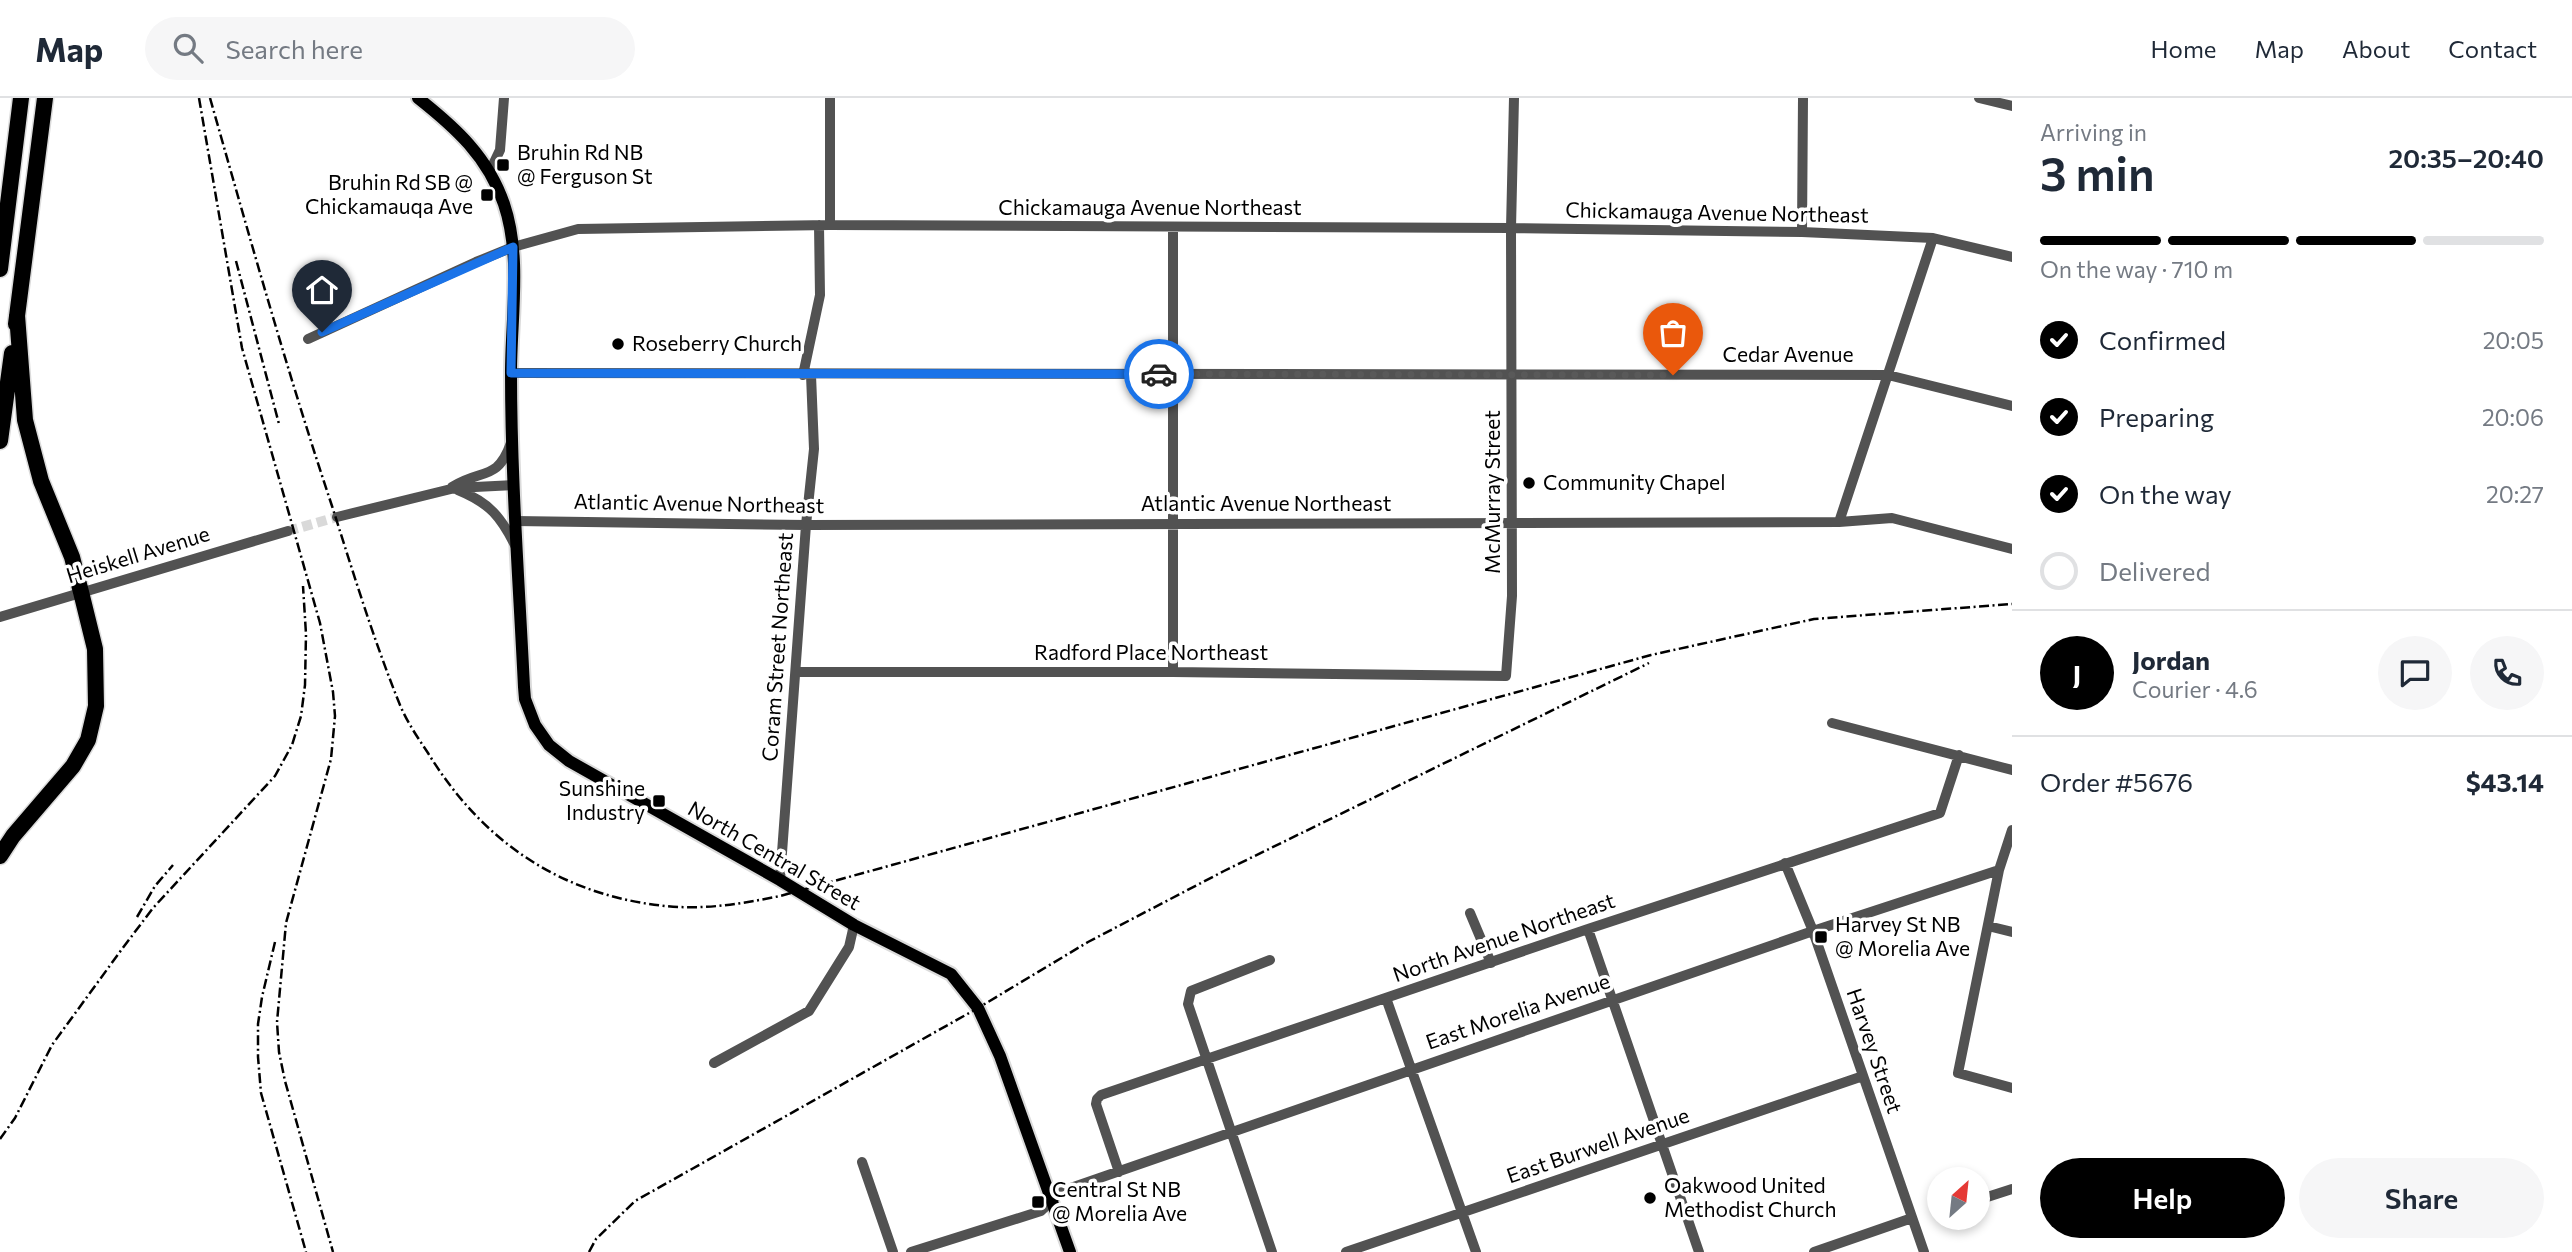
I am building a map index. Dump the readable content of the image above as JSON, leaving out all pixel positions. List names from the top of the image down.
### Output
{
  "streets": {
    "main road": ["North Central Street"],
    "street": [
      "Chickamauga Avenue Northeast",
      "Cedar Avenue",
      "McMurray Street",
      "Atlantic Avenue Northeast",
      "Heiskell Avenue",
      "Coram Street Northeast",
      "Radford Place Northeast",
      "North Avenue Northeast",
      "East Morelia Avenue",
      "Harvey Street",
      "East Burwell Avenue"
    ]
  },
  "crossings": [
    ["Chickamauga Avenue Northeast", "McMurray Street"],
    ["Chickamauga Avenue Northeast", "Coram Street Northeast"],
    ["Chickamauga Avenue Northeast", "North Central Street"],
    ["Cedar Avenue", "McMurray Street"],
    ["Cedar Avenue", "Coram Street Northeast"],
    ["Cedar Avenue", "North Central Street"],
    ["McMurray Street", "Atlantic Avenue Northeast"],
    ["McMurray Street", "Radford Place Northeast"],
    ["Atlantic Avenue Northeast", "Coram Street Northeast"],
    ["Atlantic Avenue Northeast", "North Central Street"],
    ["Coram Street Northeast", "Radford Place Northeast"],
    ["Coram Street Northeast", "North Central Street"],
    ["North Central Street", "East Morelia Avenue"],
    ["North Avenue Northeast", "East Morelia Avenue"],
    ["North Avenue Northeast", "Harvey Street"],
    ["East Morelia Avenue", "Harvey Street"],
    ["Harvey Street", "East Burwell Avenue"]
  ],
  "places": {
    "transit": [
      "Bruhin Rd NB @ Ferguson St",
      "Bruhin Rd SB @ Chickamauqa Ave",
      "Sunshine Industry",
      "Harvey St NB @ Morelia Ave",
      "Central St NB @ Morelia Ave"
    ],
    "other": ["Roseberry Church", "Community Chapel", "Oakwood United Methodist Church"]
  },
  "north": "top right",
  "page": {
    "header": "Map",
    "search": "Search here",
    "nav": [
      "Home",
      "Map",
      "About",
      "Contact"
    ],
    "heading": ["3 min", "Arriving in", "20:35–20:40"],
    "panel": [
      "Jordan",
      "Courier · 4.6",
      "Order #5676",
      "$43.14"
    ],
    "bar": "On the way · 710 m",
    "list": [
      ["Confirmed", "20:05"],
      ["Preparing", "20:06"],
      ["On the way", "20:27"],
      "Delivered"
    ],
    "round": "J",
    "buttons": ["Help", "Share"]
  }
}
